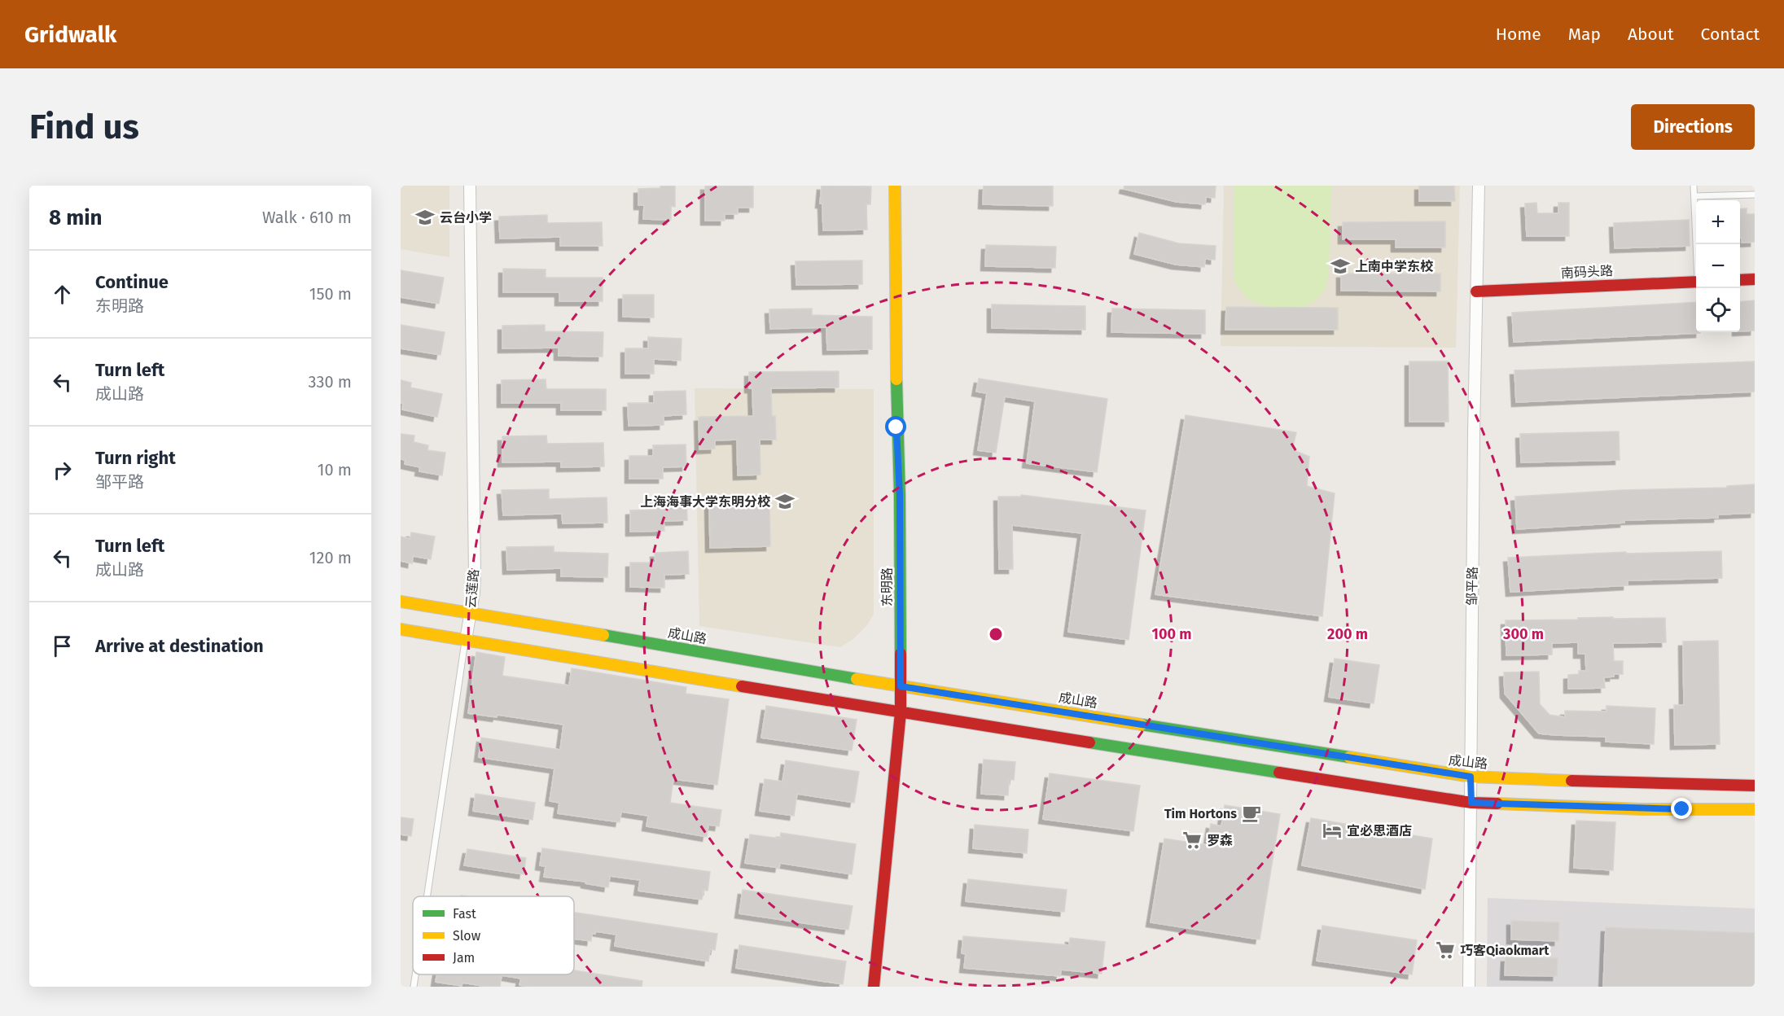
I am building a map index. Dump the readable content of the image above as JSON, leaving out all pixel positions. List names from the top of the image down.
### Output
{
  "streets": {
    "main road": ["南码头路", "东明路", "成山路"],
    "street": ["邹平路", "云莲路"]
  },
  "crossings": [
    ["南码头路", "邹平路"],
    ["邹平路", "成山路"],
    ["东明路", "成山路"],
    ["云莲路", "成山路"]
  ],
  "places": {
    "school or university": ["云台小学", "上南中学东校", "上海海事大学东明分校"],
    "cafe": ["Tim Hortons"],
    "hotel": ["宜必思酒店"],
    "supermarket": ["罗森", "巧客Qiaokmart"]
  },
  "legend": ["Fast", "Slow", "Jam"],
  "page": {
    "header": "Gridwalk",
    "nav": [
      "Home",
      "Map",
      "About",
      "Contact"
    ],
    "buttons": "Directions",
    "title": "Find us",
    "heading": ["8 min", "Walk · 610 m"],
    "map_buttons": ["+", "−"],
    "list": [
      ["Continue", "东明路", "150 m"],
      ["Turn left", "成山路", "330 m"],
      ["Turn right", "邹平路", "10 m"],
      ["Turn left", "成山路", "120 m"],
      "Arrive at destination"
    ]
  },
  "rings": ["100 m", "200 m", "300 m"]
}
